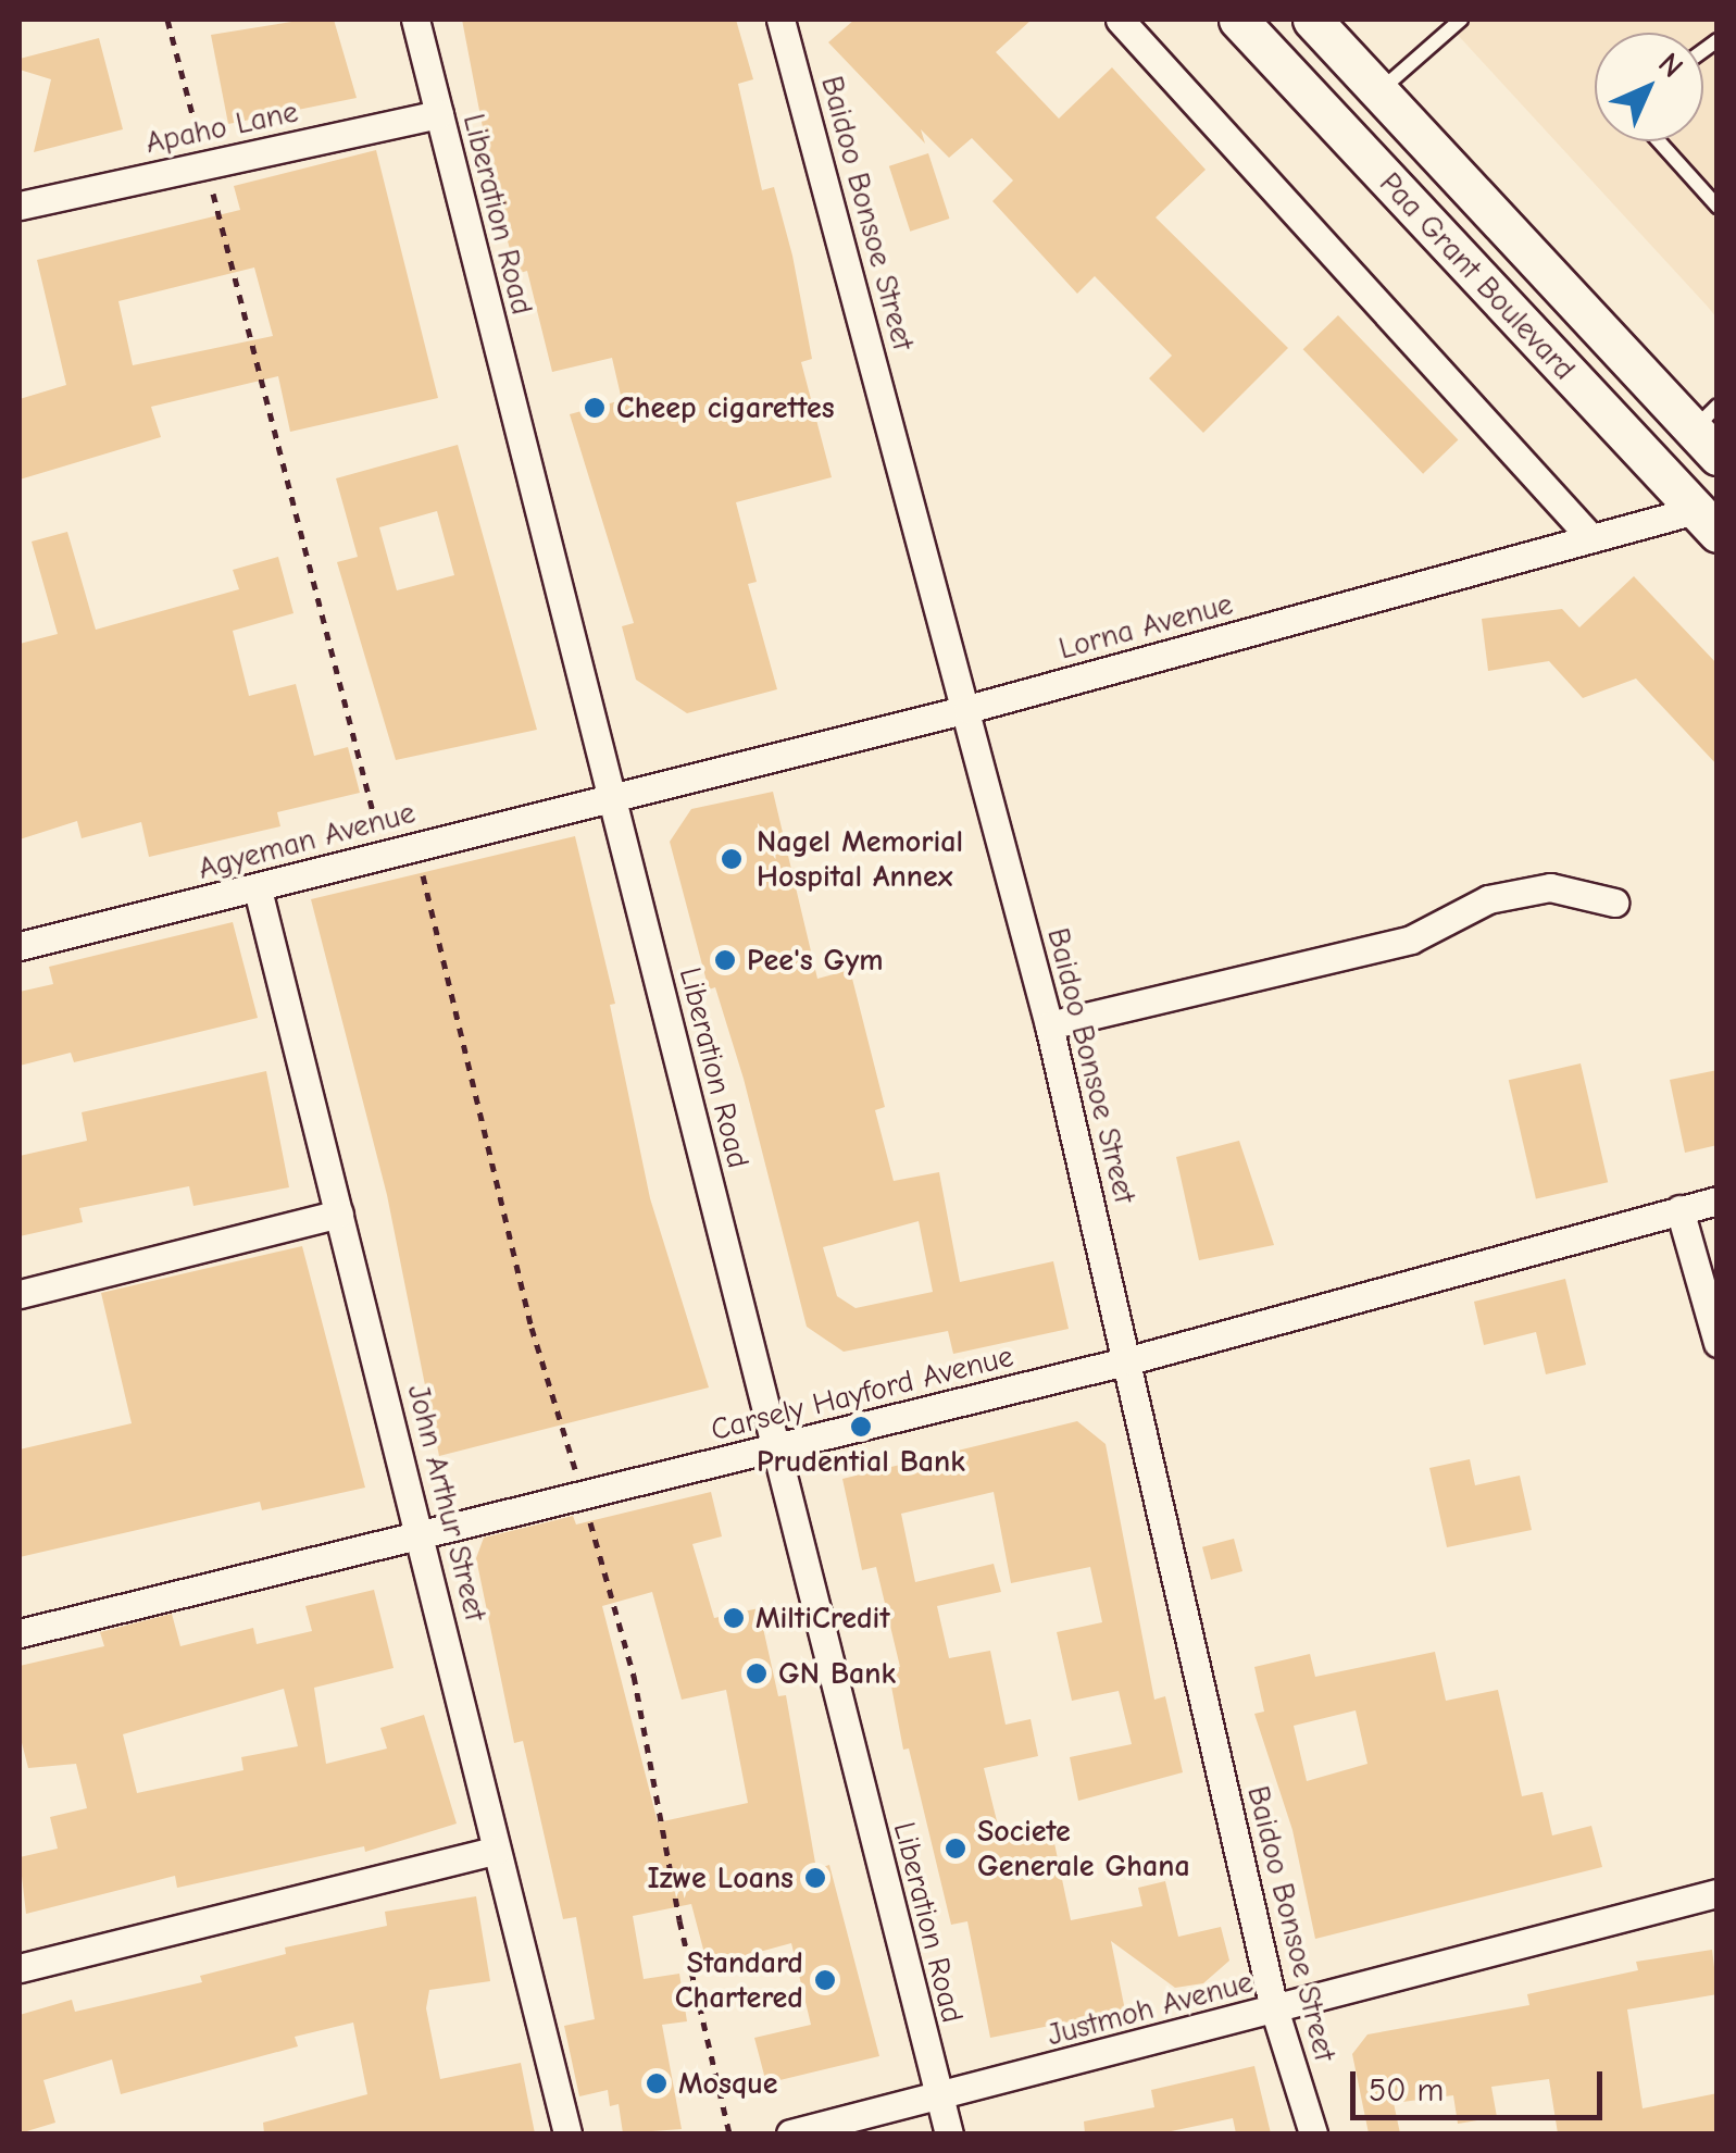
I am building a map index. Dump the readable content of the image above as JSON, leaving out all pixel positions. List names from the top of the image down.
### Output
{
  "streets": {
    "main road": ["Paa Grant Boulevard"],
    "street": [
      "Apaho Lane",
      "Baidoo Bonsoe Street",
      "Liberation Road",
      "Lorna Avenue",
      "Agyeman Avenue",
      "Carsely Hayford Avenue",
      "John Arthur Street",
      "Justmoh Avenue"
    ]
  },
  "crossings": [
    ["Apaho Lane", "Liberation Road"],
    ["Baidoo Bonsoe Street", "Lorna Avenue"],
    ["Baidoo Bonsoe Street", "Carsely Hayford Avenue"],
    ["Baidoo Bonsoe Street", "Justmoh Avenue"],
    ["Liberation Road", "Lorna Avenue"],
    ["Liberation Road", "Agyeman Avenue"],
    ["Liberation Road", "Carsely Hayford Avenue"],
    ["Liberation Road", "Justmoh Avenue"],
    ["Paa Grant Boulevard", "Lorna Avenue"],
    ["Lorna Avenue", "Agyeman Avenue"],
    ["Agyeman Avenue", "John Arthur Street"],
    ["Carsely Hayford Avenue", "John Arthur Street"]
  ],
  "places": [
    "Cheep cigarettes",
    "Nagel Memorial Hospital Annex",
    "Pee's Gym",
    "Prudential Bank",
    "MiltiCredit",
    "GN Bank",
    "Societe Generale Ghana",
    "Izwe Loans",
    "Standard Chartered",
    "Mosque"
  ],
  "scale_bar": "50 m",
  "north": "top right"
}
